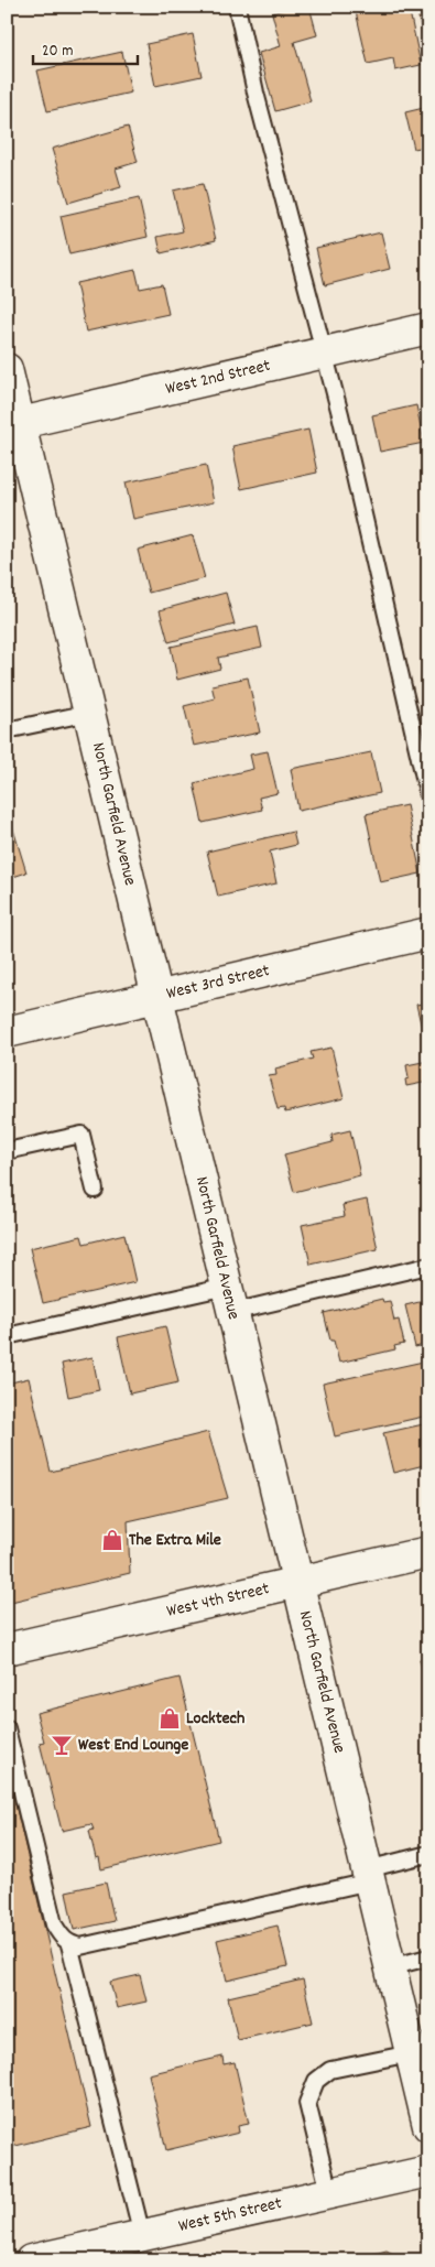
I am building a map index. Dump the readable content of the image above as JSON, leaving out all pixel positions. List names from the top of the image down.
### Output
{
  "streets": {
    "street": [
      "West 2nd Street",
      "North Garfield Avenue",
      "West 3rd Street",
      "West 4th Street",
      "West 5th Street"
    ]
  },
  "crossings": [
    ["West 2nd Street", "North Garfield Avenue"],
    ["North Garfield Avenue", "West 3rd Street"],
    ["North Garfield Avenue", "West 4th Street"]
  ],
  "places": {
    "shop": ["The Extra Mile", "Locktech"],
    "bar": ["West End Lounge"]
  },
  "scale_bar": "20 m"
}
